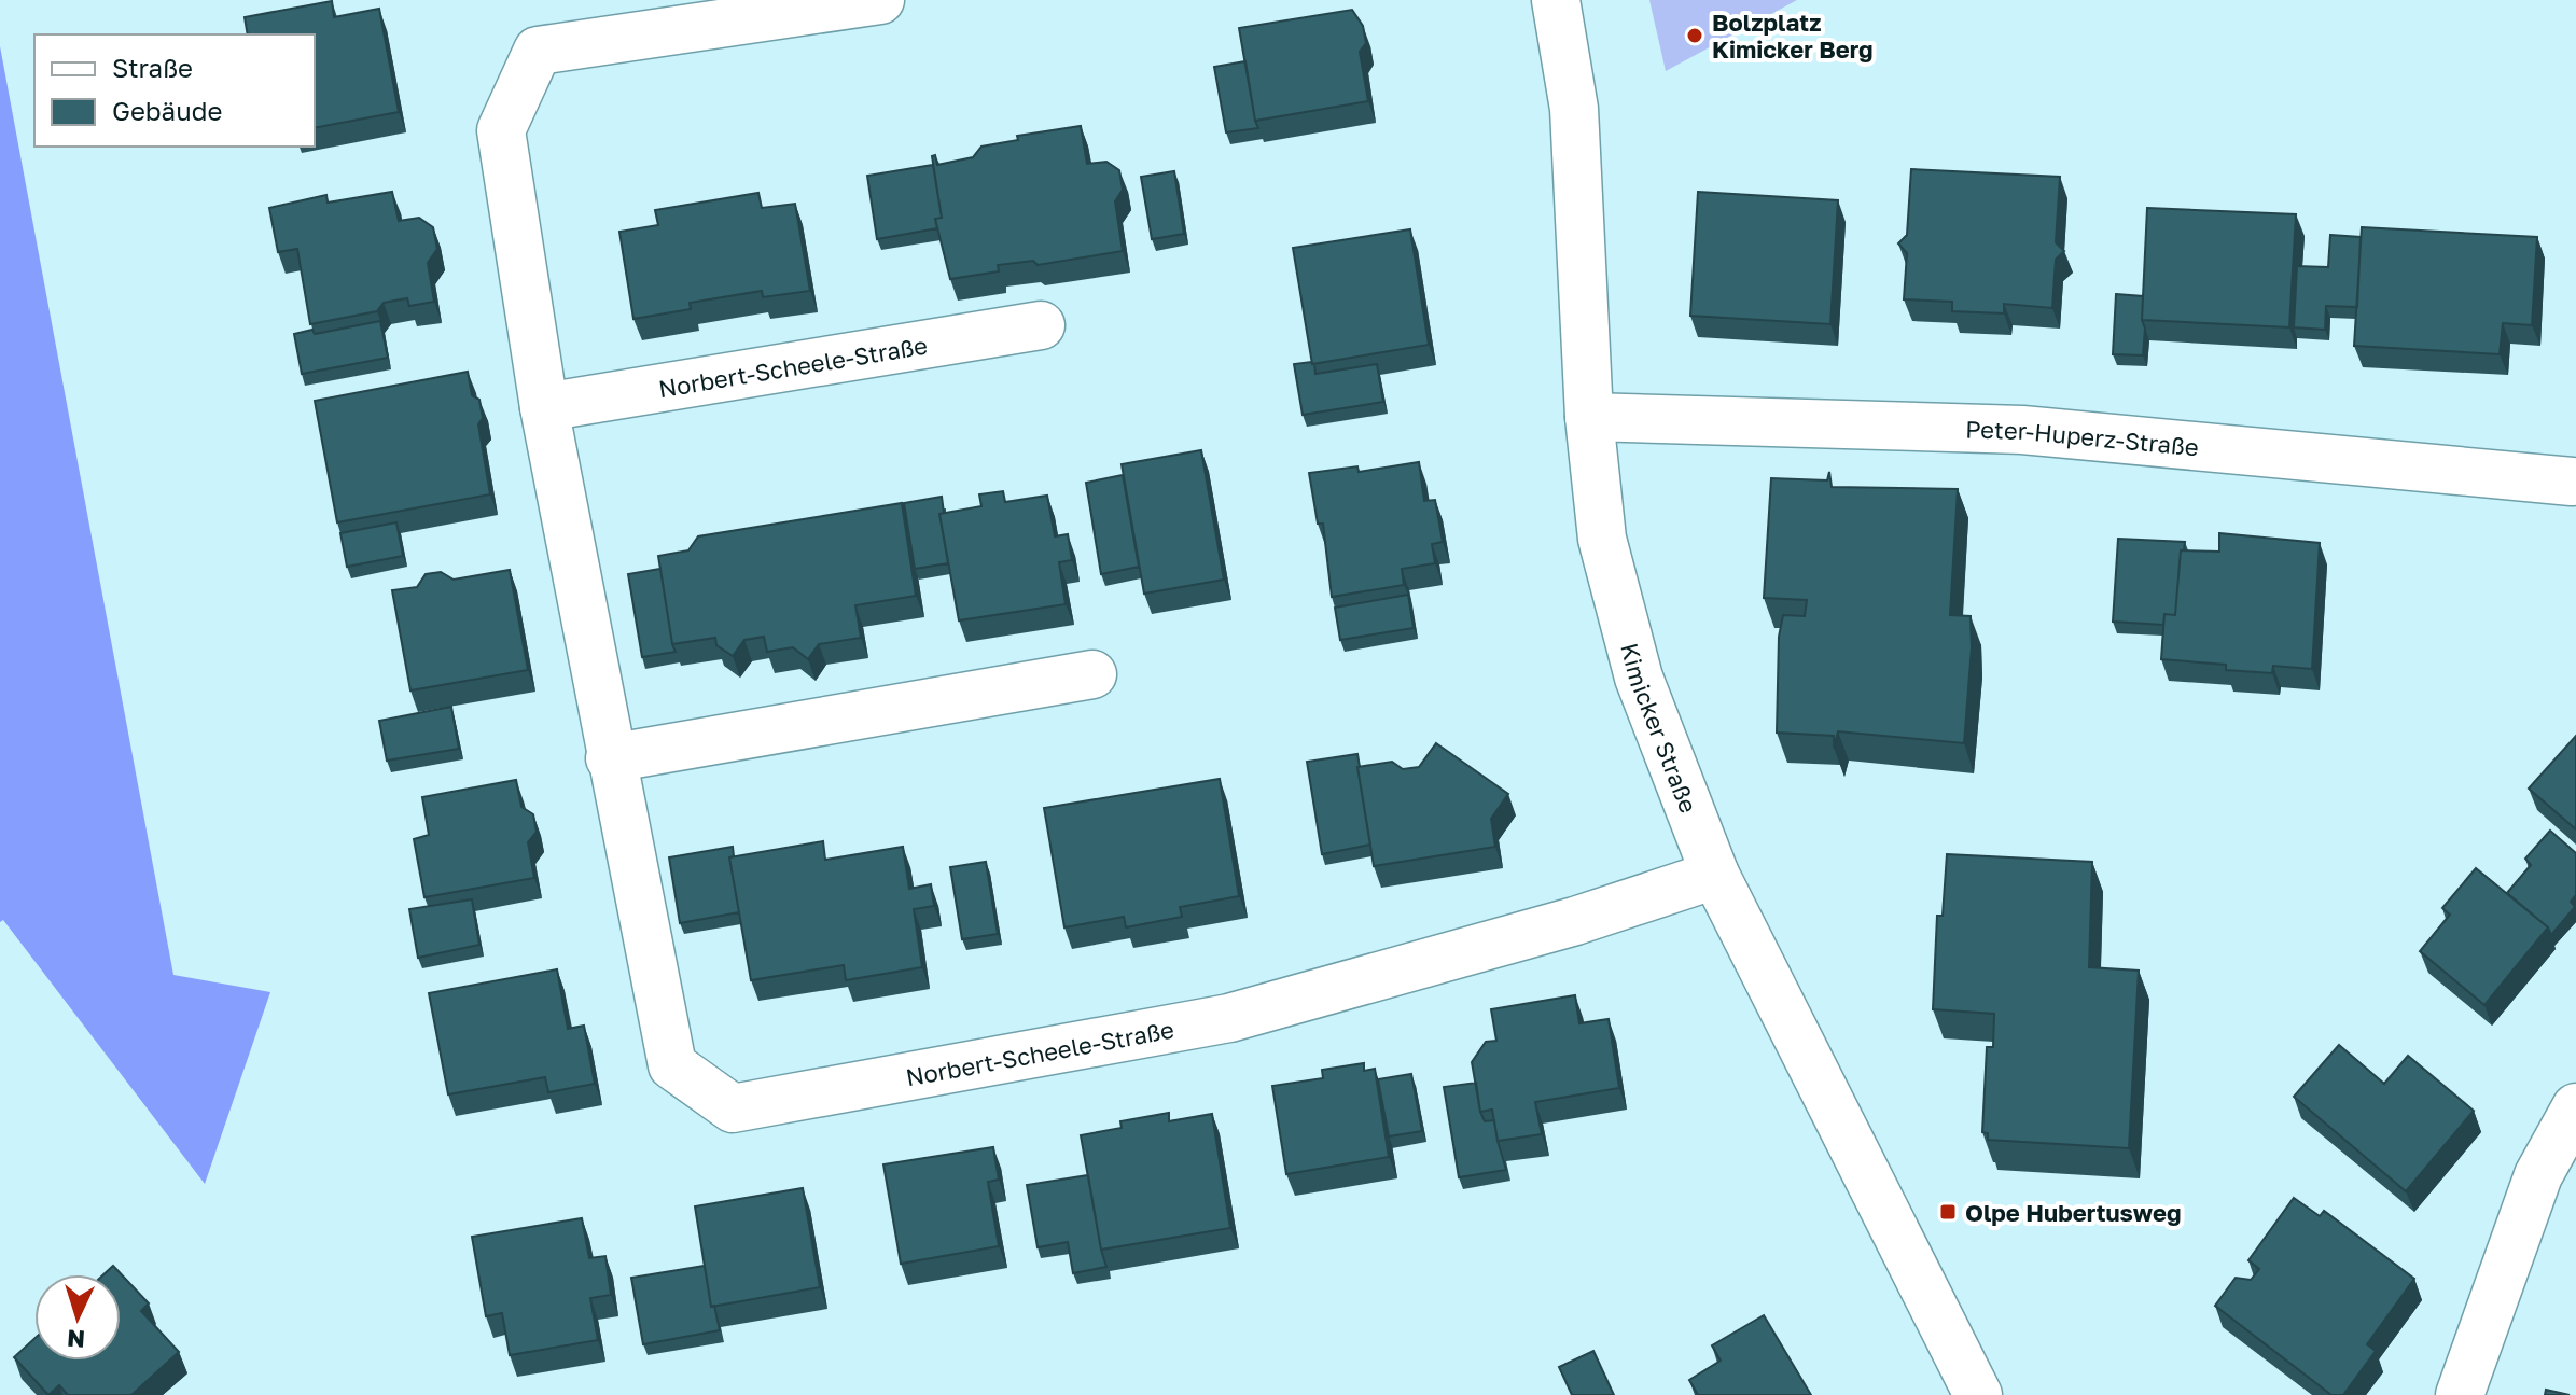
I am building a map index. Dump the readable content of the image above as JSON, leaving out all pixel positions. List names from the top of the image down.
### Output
{
  "streets": {
    "street": ["Norbert-Scheele-Straße", "Peter-Huperz-Straße", "Kimicker Straße"]
  },
  "crossings": [
    ["Norbert-Scheele-Straße", "Kimicker Straße"],
    ["Peter-Huperz-Straße", "Kimicker Straße"]
  ],
  "places": {
    "other": ["Bolzplatz Kimicker Berg"],
    "transit": ["Olpe Hubertusweg"]
  },
  "legend": ["Straße", "Gebäude"],
  "north": "bottom"
}
